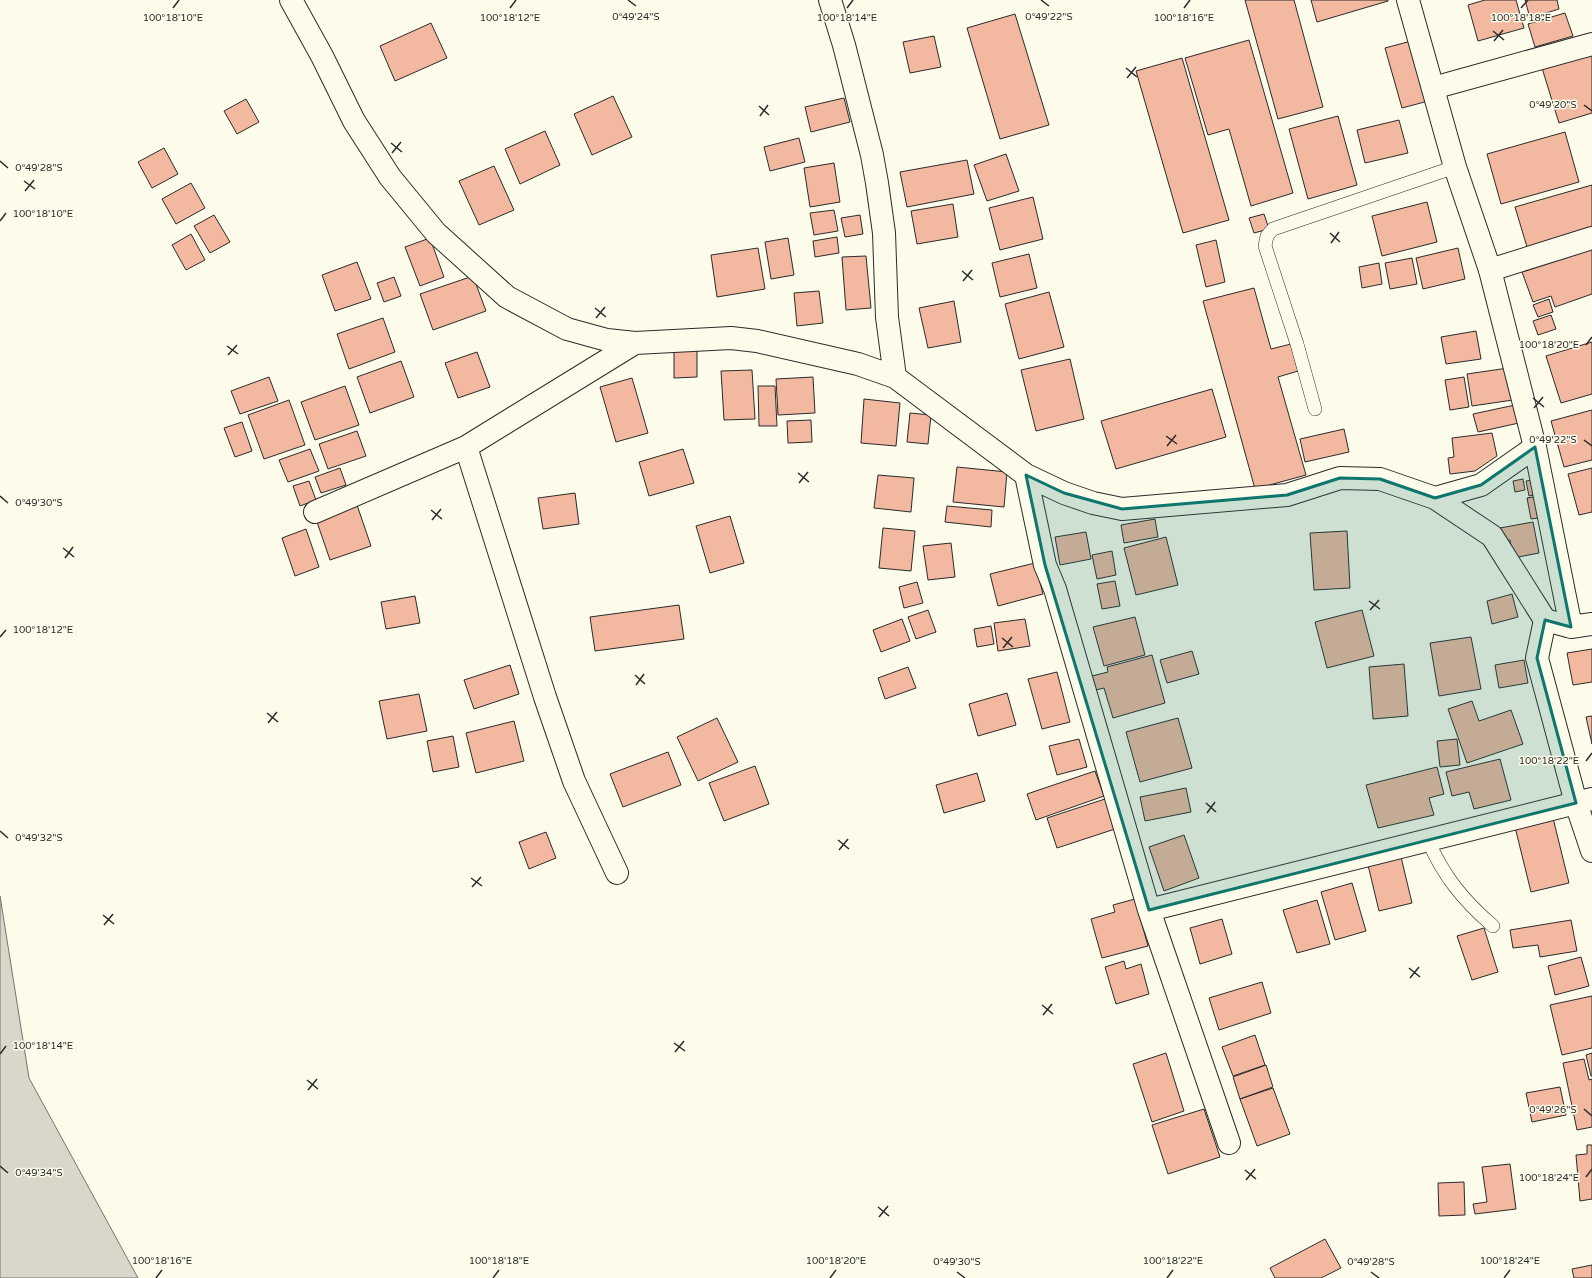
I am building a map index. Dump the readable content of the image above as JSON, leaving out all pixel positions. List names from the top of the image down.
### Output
{
  "coordinates": [
    "0°49'24\"S",
    "0°49'22\"S",
    "100°18'10\"E",
    "100°18'12\"E",
    "100°18'16\"E",
    "100°18'18\"E",
    "100°18'14\"E",
    "0°49'20\"S",
    "0°49'28\"S",
    "100°18'20\"E",
    "0°49'30\"S",
    "100°18'22\"E",
    "0°49'32\"S",
    "0°49'26\"S",
    "0°49'34\"S",
    "100°18'24\"E"
  ]
}
